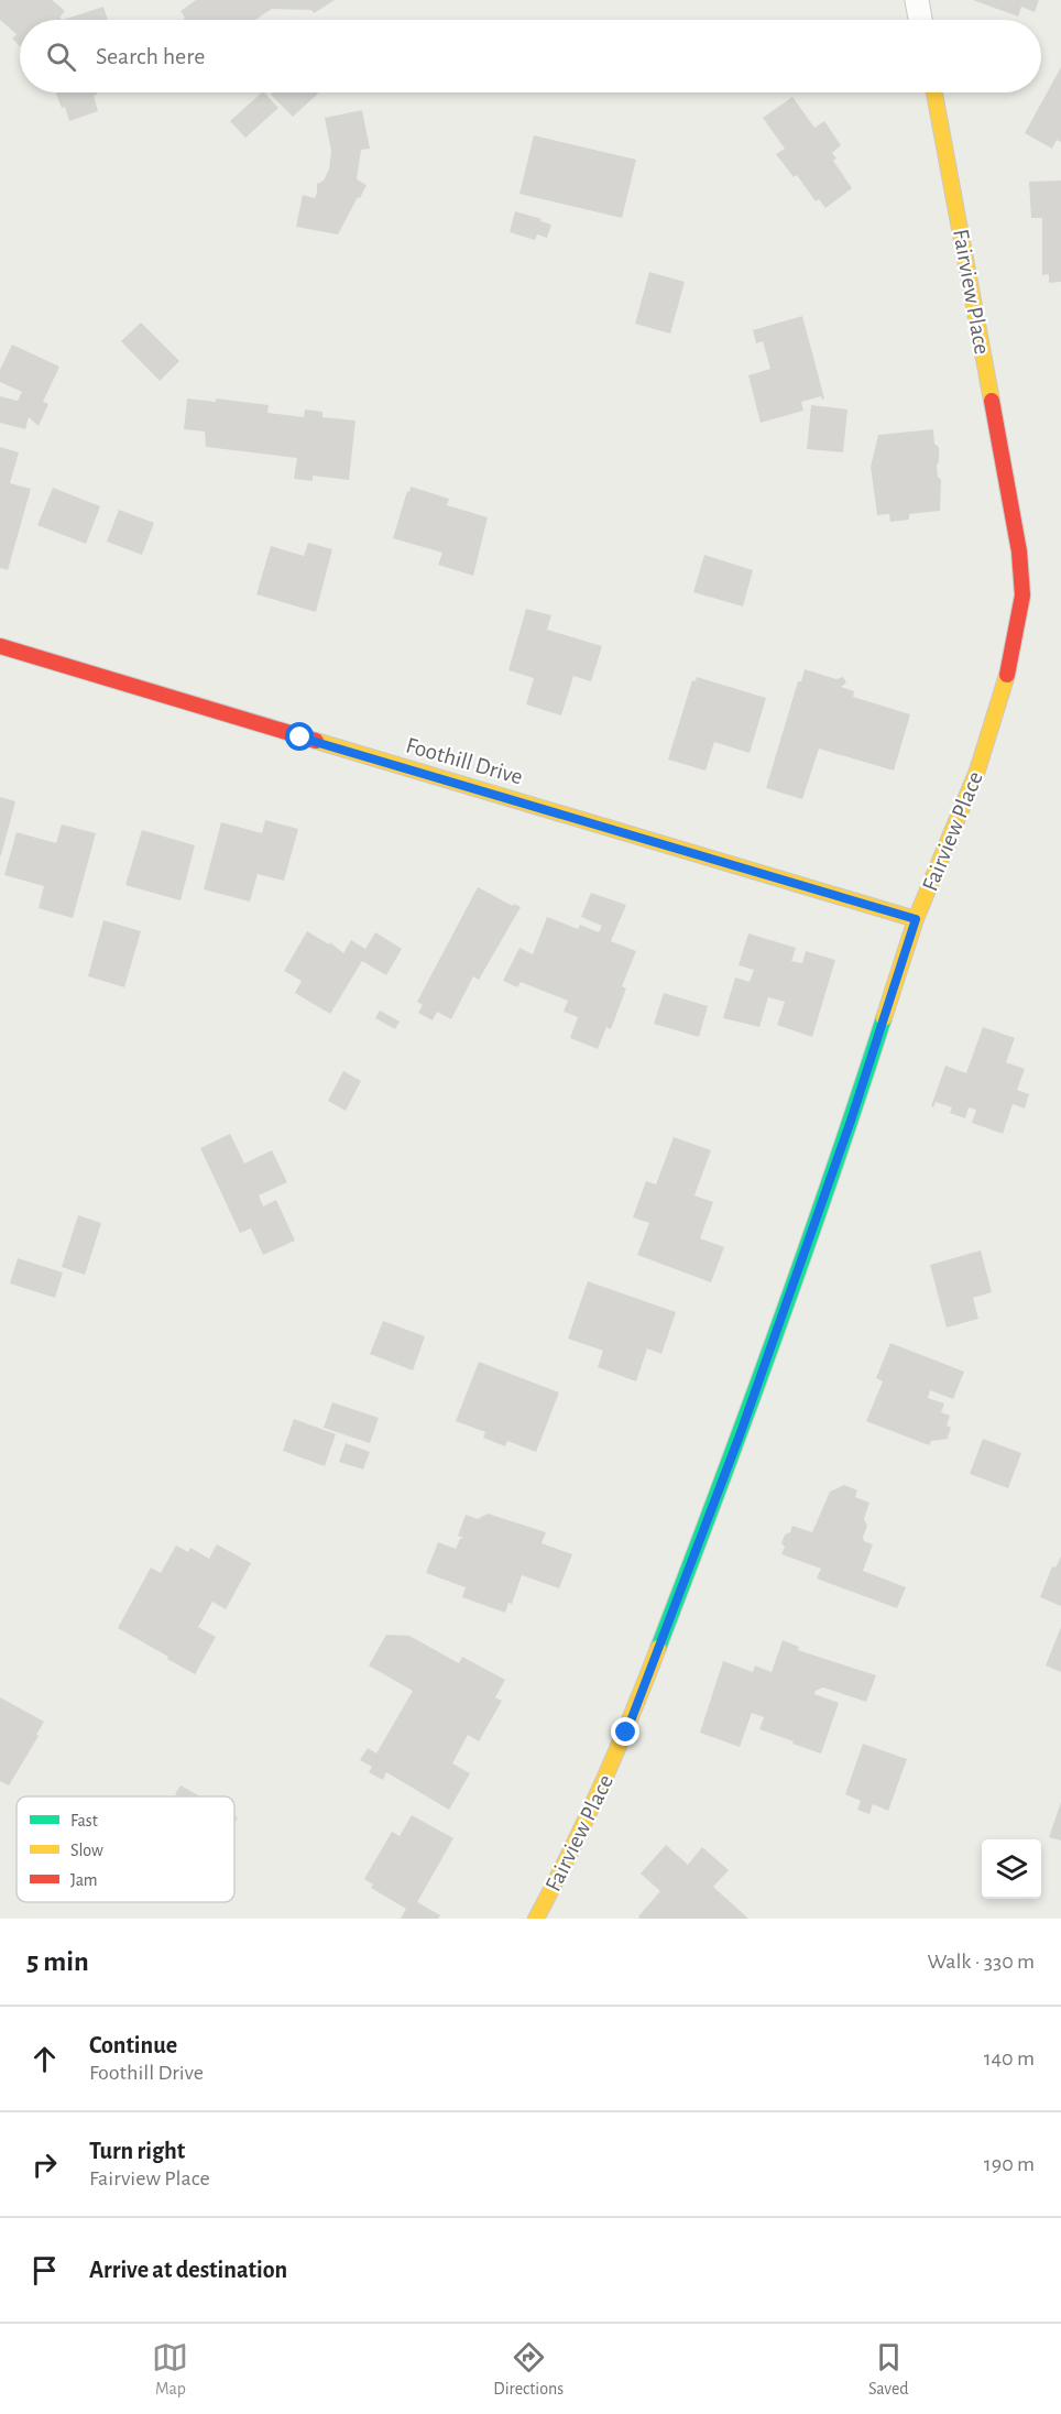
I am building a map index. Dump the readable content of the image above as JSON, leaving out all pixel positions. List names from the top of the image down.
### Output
{
  "streets": {
    "street": ["Fairview Place", "Foothill Drive"]
  },
  "crossings": [
    ["Fairview Place", "Foothill Drive"]
  ],
  "legend": ["Fast", "Slow", "Jam"],
  "page": {
    "search": "Search here",
    "heading": ["5 min", "Walk · 330 m"],
    "list": [
      ["Continue", "Foothill Drive", "140 m"],
      ["Turn right", "Fairview Place", "190 m"],
      "Arrive at destination"
    ],
    "nav": ["Map", "Directions", "Saved"]
  }
}
